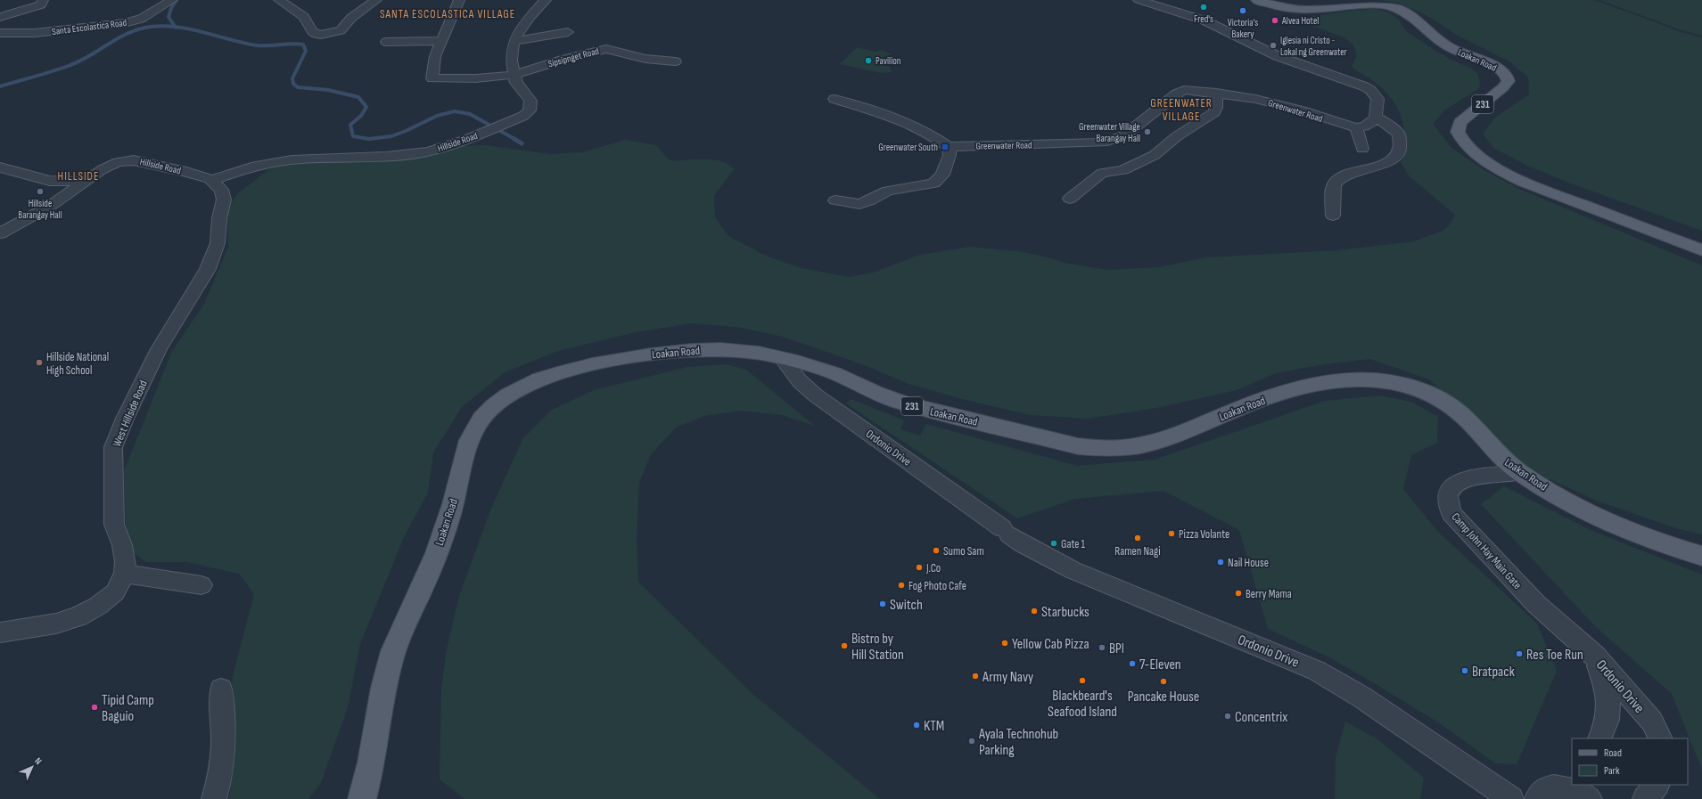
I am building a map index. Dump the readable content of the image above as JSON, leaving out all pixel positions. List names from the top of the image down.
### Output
{
  "streets": {
    "main road": ["Loakan Road", "231"],
    "street": [
      "Santa Escolastica Road",
      "Sipsipnget Road",
      "Greenwater Road",
      "Hillside Road",
      "West Hillside Road",
      "Ordonio Drive",
      "Camp John Hay Main Gate"
    ]
  },
  "crossings": [
    ["Sipsipnget Road", "Hillside Road"],
    ["Loakan Road", "Ordonio Drive"],
    ["Loakan Road", "Camp John Hay Main Gate"],
    ["Hillside Road", "West Hillside Road"],
    ["Ordonio Drive", "Camp John Hay Main Gate"]
  ],
  "districts": ["SANTA ESCOLASTICA VILLAGE", "GREENWATER VILLAGE", "HILLSIDE"],
  "places": {
    "other": [
      "Fred's",
      "Victoria's Bakery",
      "Alvea Hotel",
      "Iglesia ni Cristo - Lokal ng Greenwater",
      "Pavilion",
      "Greenwater Village Barangay Hall",
      "Hillside Barangay Hall",
      "Hillside National High School",
      "Pizza Volante",
      "Ramen Nagi",
      "Gate 1",
      "Sumo Sam",
      "Nail House",
      "J.Co",
      "Fog Photo Cafe",
      "Berry Mama",
      "Switch",
      "Starbucks",
      "Yellow Cab Pizza",
      "Bistro by Hill Station",
      "BPI",
      "Res Toe Run",
      "7-Eleven",
      "Bratpack",
      "Army Navy",
      "Blackbeard's Seafood Island",
      "Pancake House",
      "Tipid Camp Baguio",
      "Concentrix",
      "KTM",
      "Ayala Technohub Parking"
    ],
    "transit": ["Greenwater South"]
  },
  "legend": ["Road", "Park"],
  "north": "top right"
}
